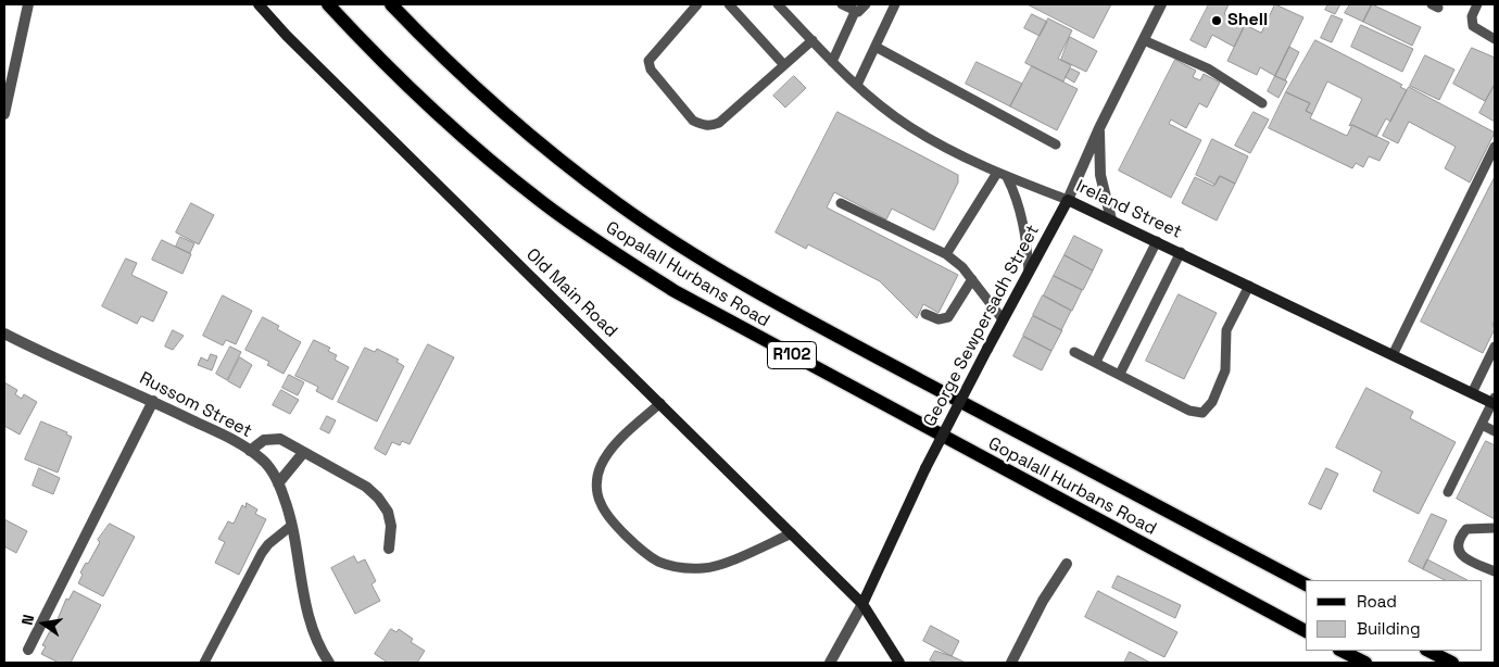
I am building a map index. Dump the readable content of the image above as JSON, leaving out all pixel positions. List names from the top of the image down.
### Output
{
  "streets": {
    "main road": ["Gopalall Hurbans Road", "R102"],
    "street": [
      "Ireland Street",
      "Old Main Road",
      "George Sewpersadh Street",
      "Russom Street"
    ]
  },
  "crossings": [
    ["Ireland Street", "George Sewpersadh Street"],
    ["Old Main Road", "George Sewpersadh Street"]
  ],
  "places": ["Shell"],
  "legend": ["Road", "Building"],
  "north": "left"
}
